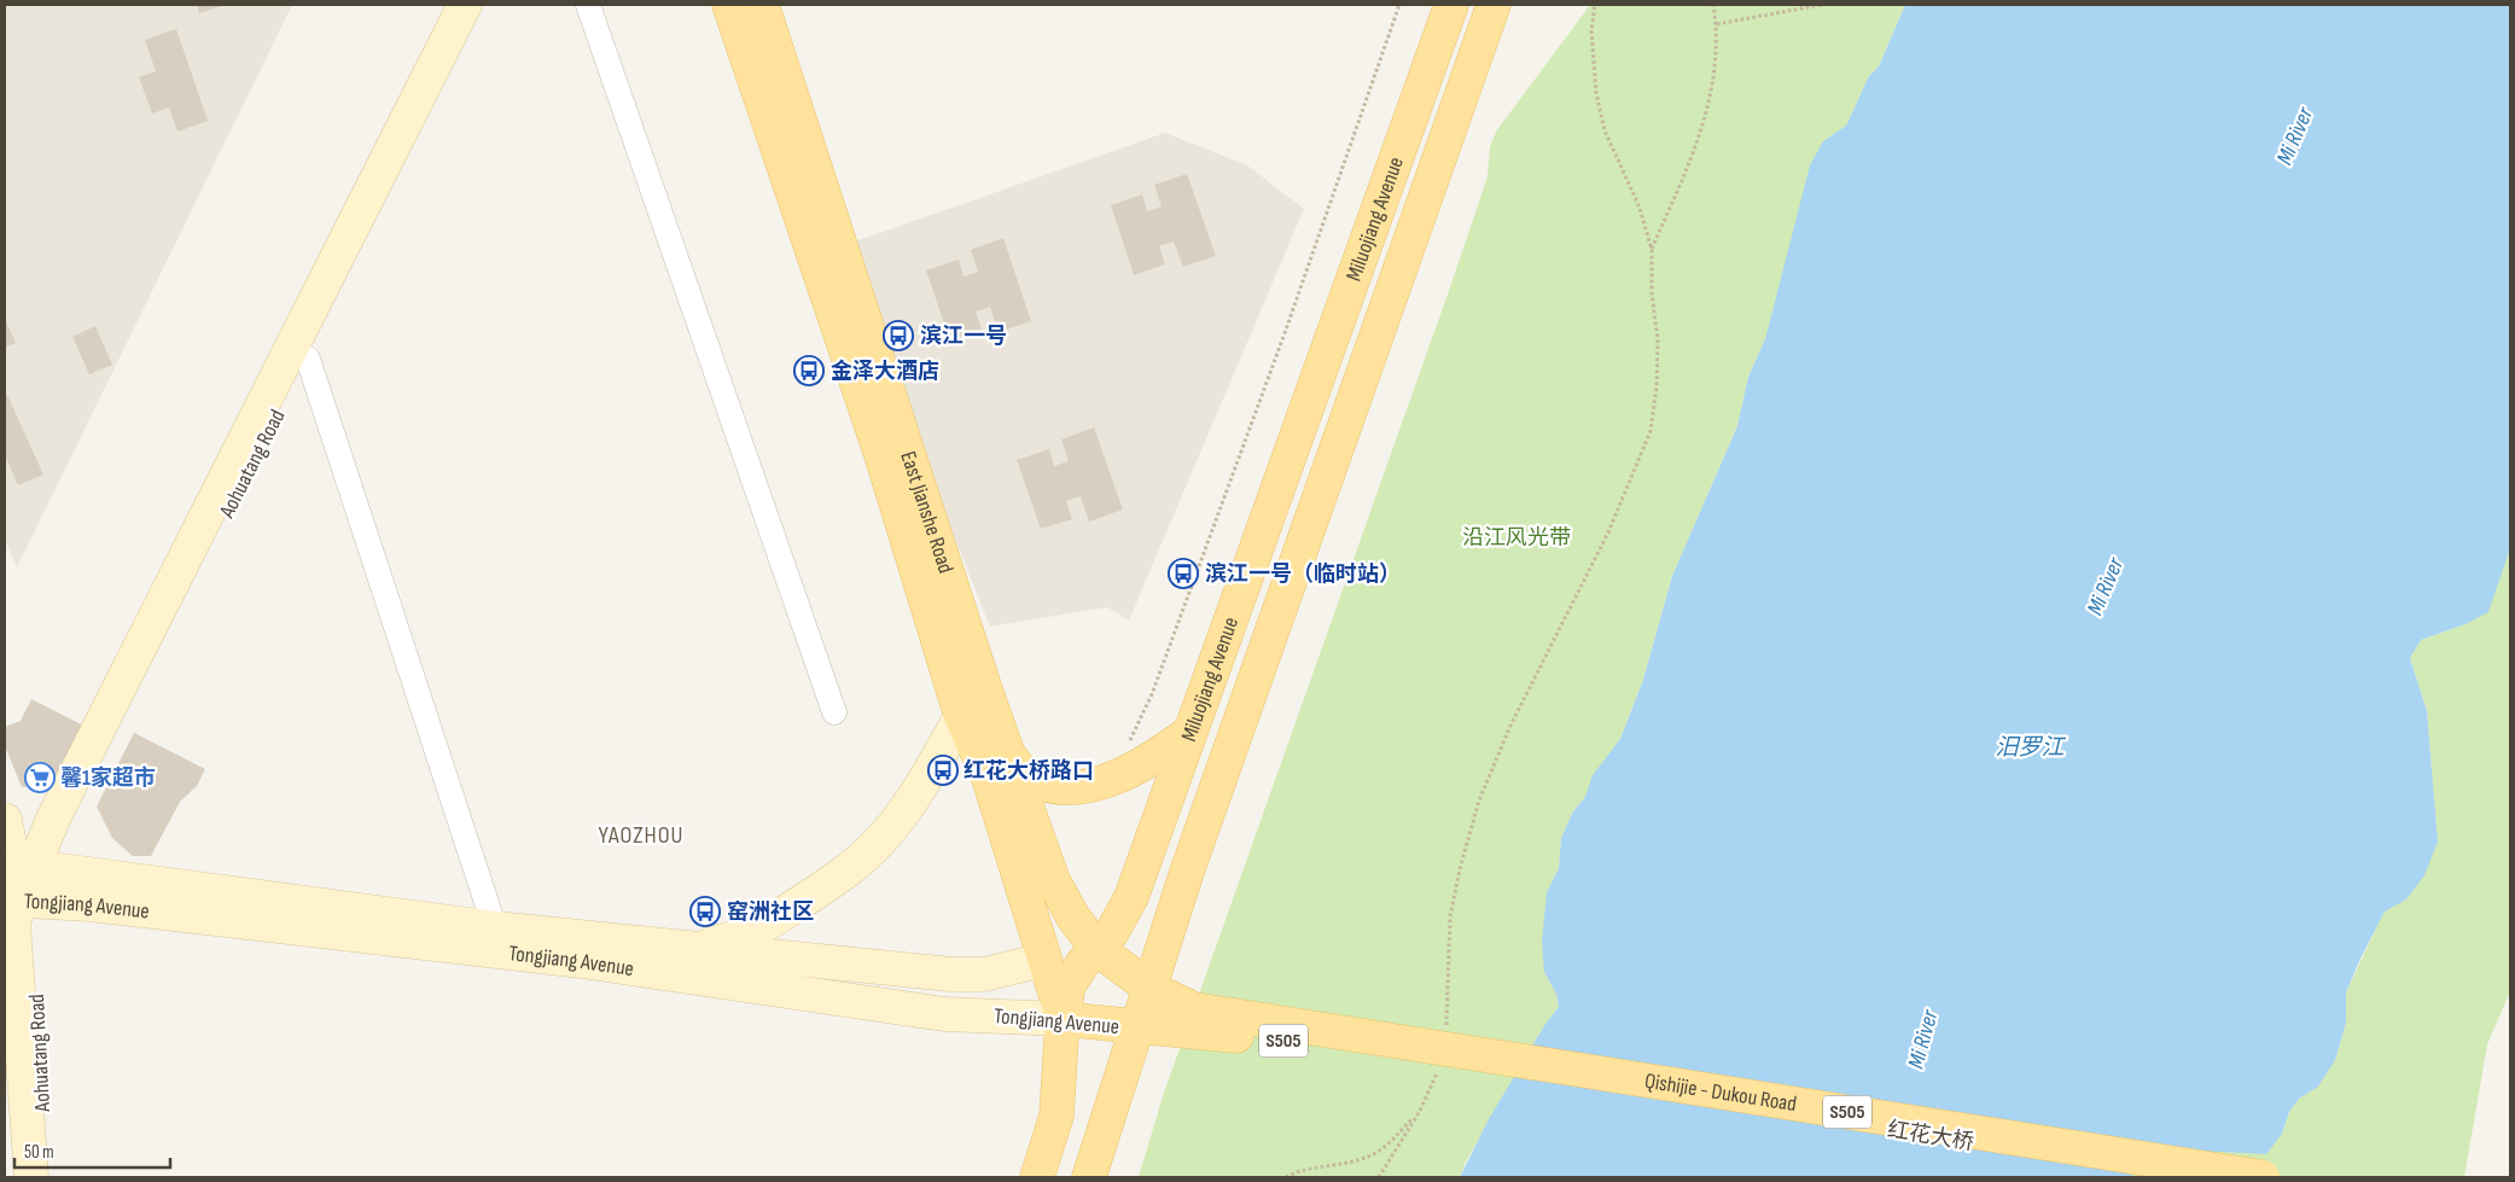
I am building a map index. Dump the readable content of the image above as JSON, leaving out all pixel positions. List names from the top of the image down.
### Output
{
  "streets": {
    "main road": [
      "Miluojiang Avenue",
      "East Jianshe Road",
      "Tongjiang Avenue",
      "S505",
      "Qishijie - Dukou Road",
      "红花大桥"
    ],
    "street": ["Aohuatang Road"]
  },
  "crossings": [
    ["Miluojiang Avenue", "East Jianshe Road"],
    ["Miluojiang Avenue", "Tongjiang Avenue"],
    ["Miluojiang Avenue", "S505"],
    ["Aohuatang Road", "Tongjiang Avenue"],
    ["East Jianshe Road", "Tongjiang Avenue"],
    ["East Jianshe Road", "S505"],
    ["Tongjiang Avenue", "S505"],
    ["S505", "Qishijie - Dukou Road"],
    ["S505", "红花大桥"],
    ["Qishijie - Dukou Road", "红花大桥"]
  ],
  "districts": ["YAOZHOU"],
  "water": ["Mi River", "汨罗江"],
  "parks": ["沿江风光带"],
  "places": {
    "bus stop": [
      "滨江一号",
      "金泽大酒店",
      "滨江一号（临时站）",
      "红花大桥路口",
      "窑洲社区"
    ],
    "supermarket": ["馨1家超市"]
  },
  "scale_bar": "50 m"
}
